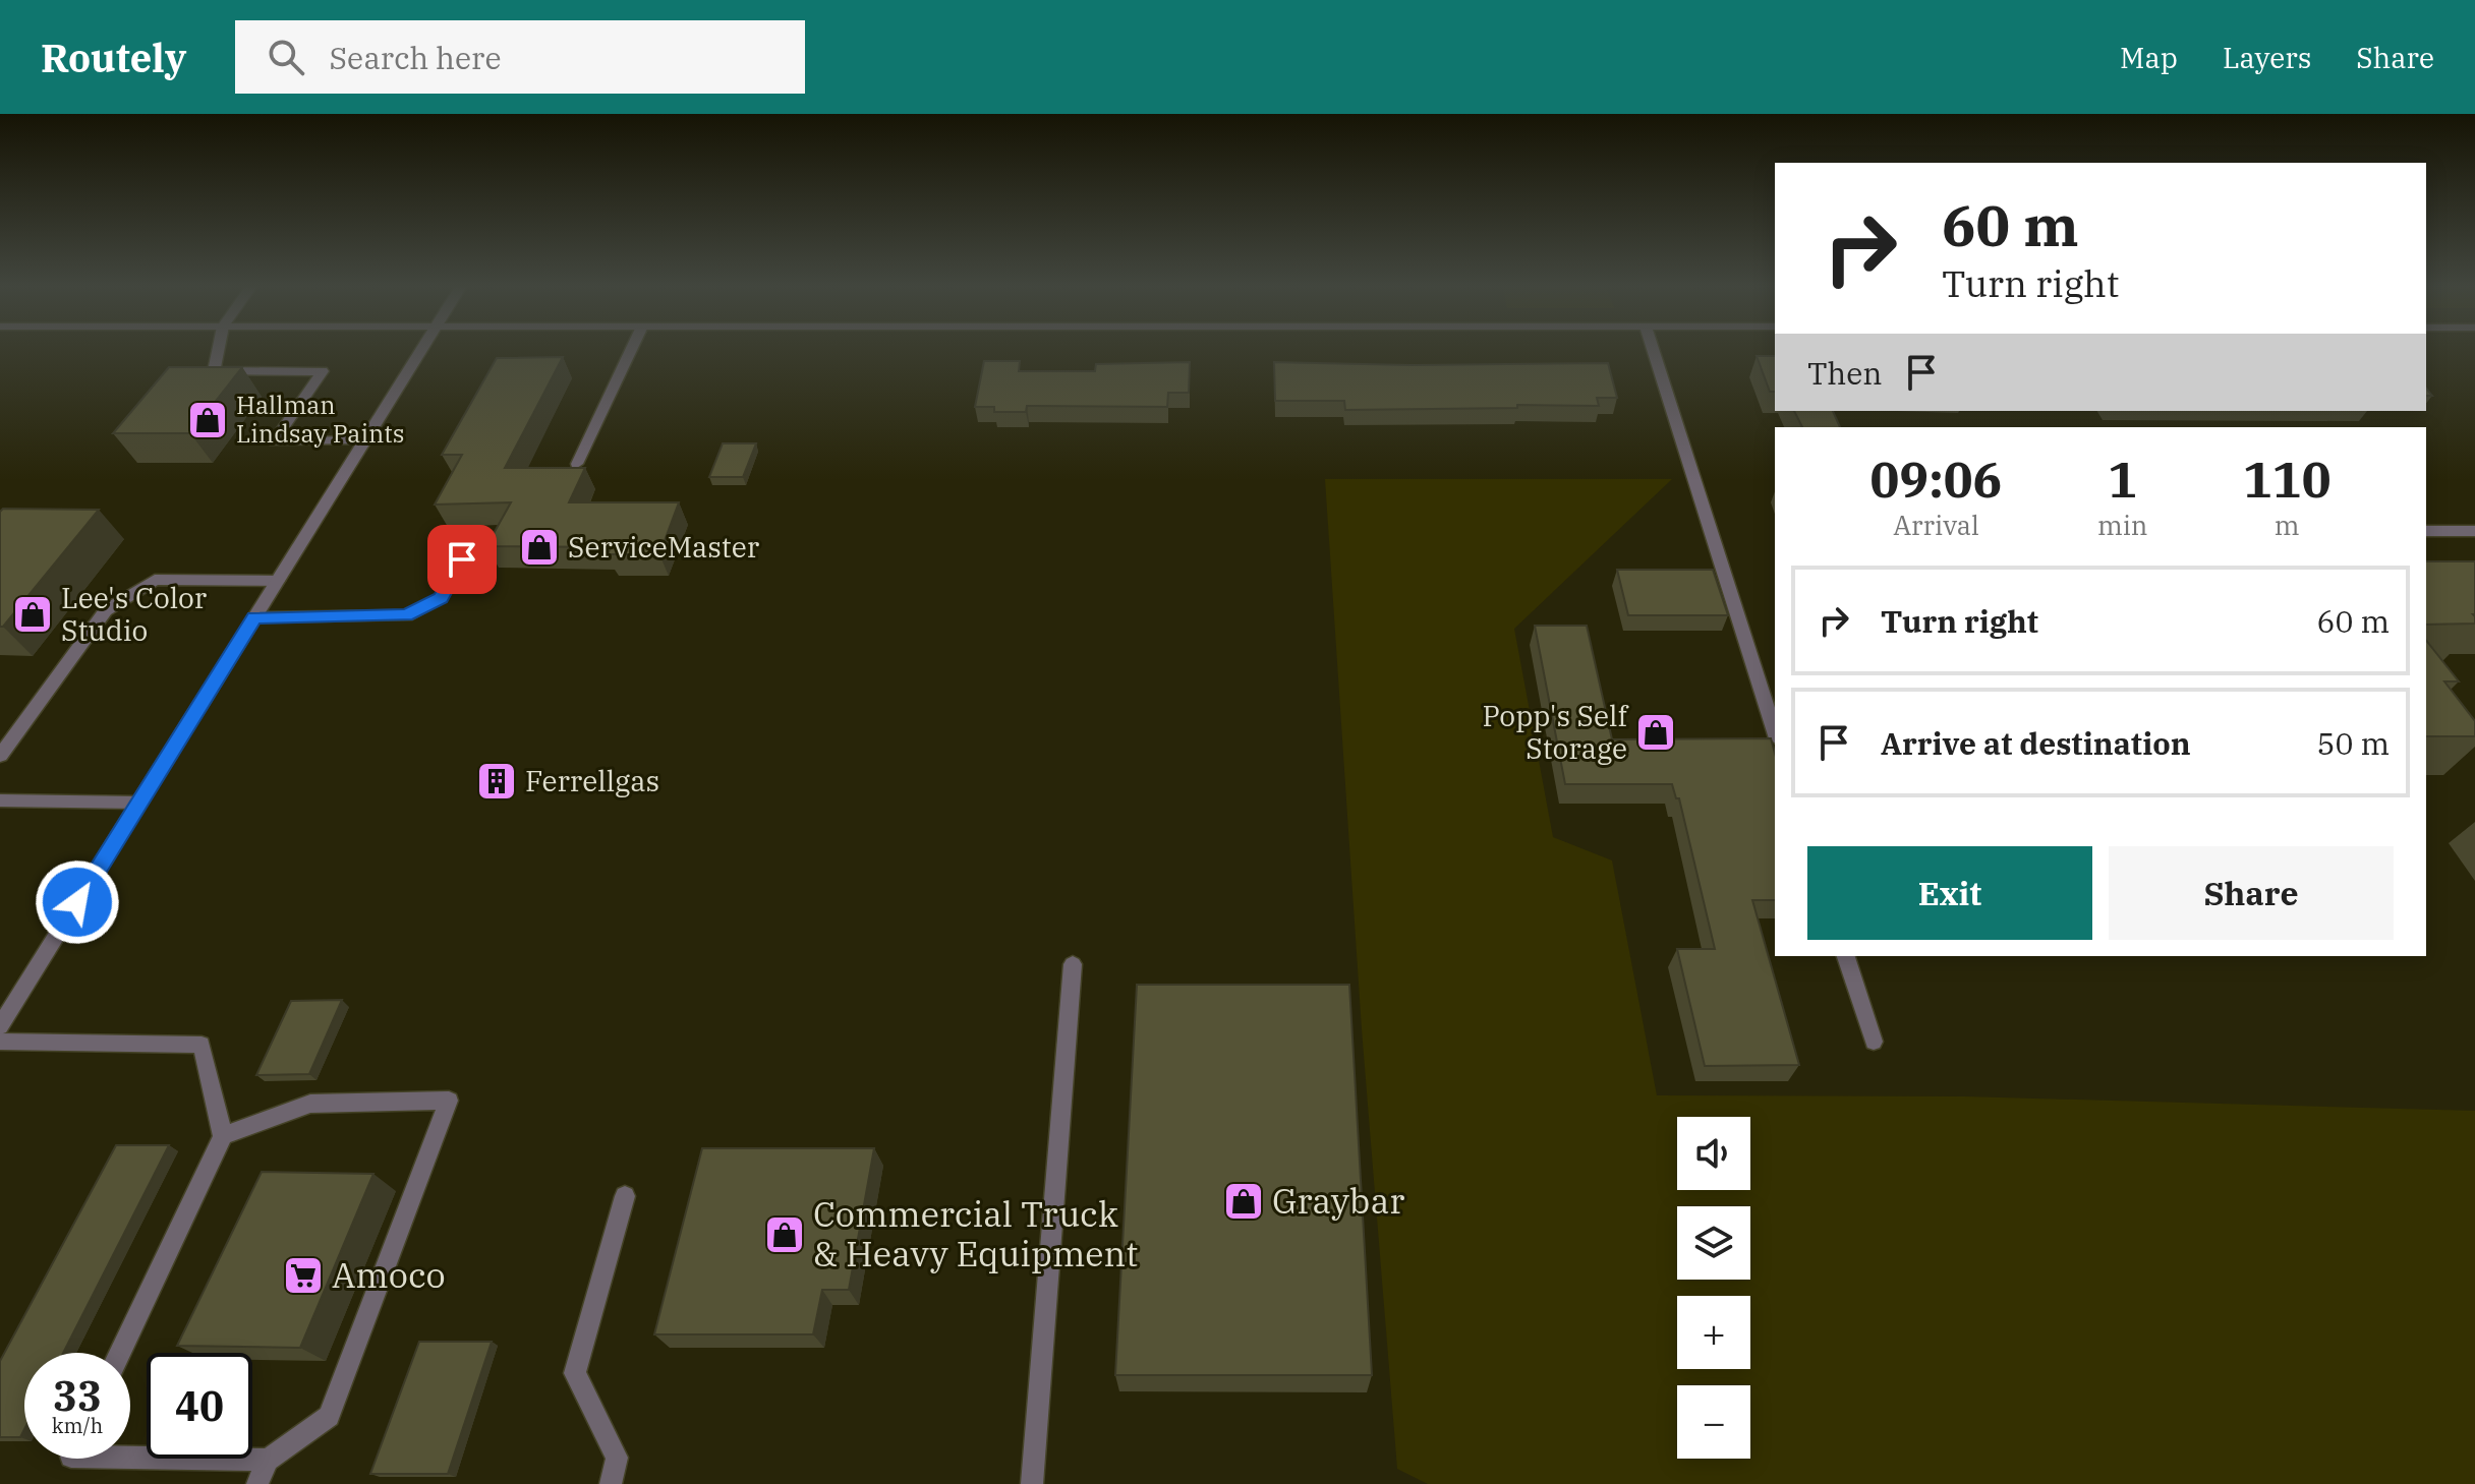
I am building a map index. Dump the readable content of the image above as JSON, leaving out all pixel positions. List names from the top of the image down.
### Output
{
  "places": {
    "shop": [
      "Hallman Lindsay Paints",
      "ServiceMaster",
      "Lee's Color Studio",
      "Popp's Self Storage",
      "Graybar",
      "Commercial Truck & Heavy Equipment"
    ],
    "building": ["Ferrellgas"],
    "supermarket": ["Amoco"]
  },
  "page": {
    "header": "Routely",
    "search": "Search here",
    "nav": ["Map", "Layers", "Share"],
    "turn": ["60 m", "Turn right"],
    "then": "Then",
    "eta": [
      "09:06",
      "Arrival",
      "1",
      "min",
      "110",
      "m"
    ],
    "list": [
      {
        "name": "Turn right",
        "value": "60 m"
      },
      {
        "name": "Arrive at destination",
        "value": "50 m"
      }
    ],
    "buttons": ["Exit", "Share"],
    "map_buttons": ["+", "−"],
    "speed": "33 km/h",
    "limit": "40"
  }
}
